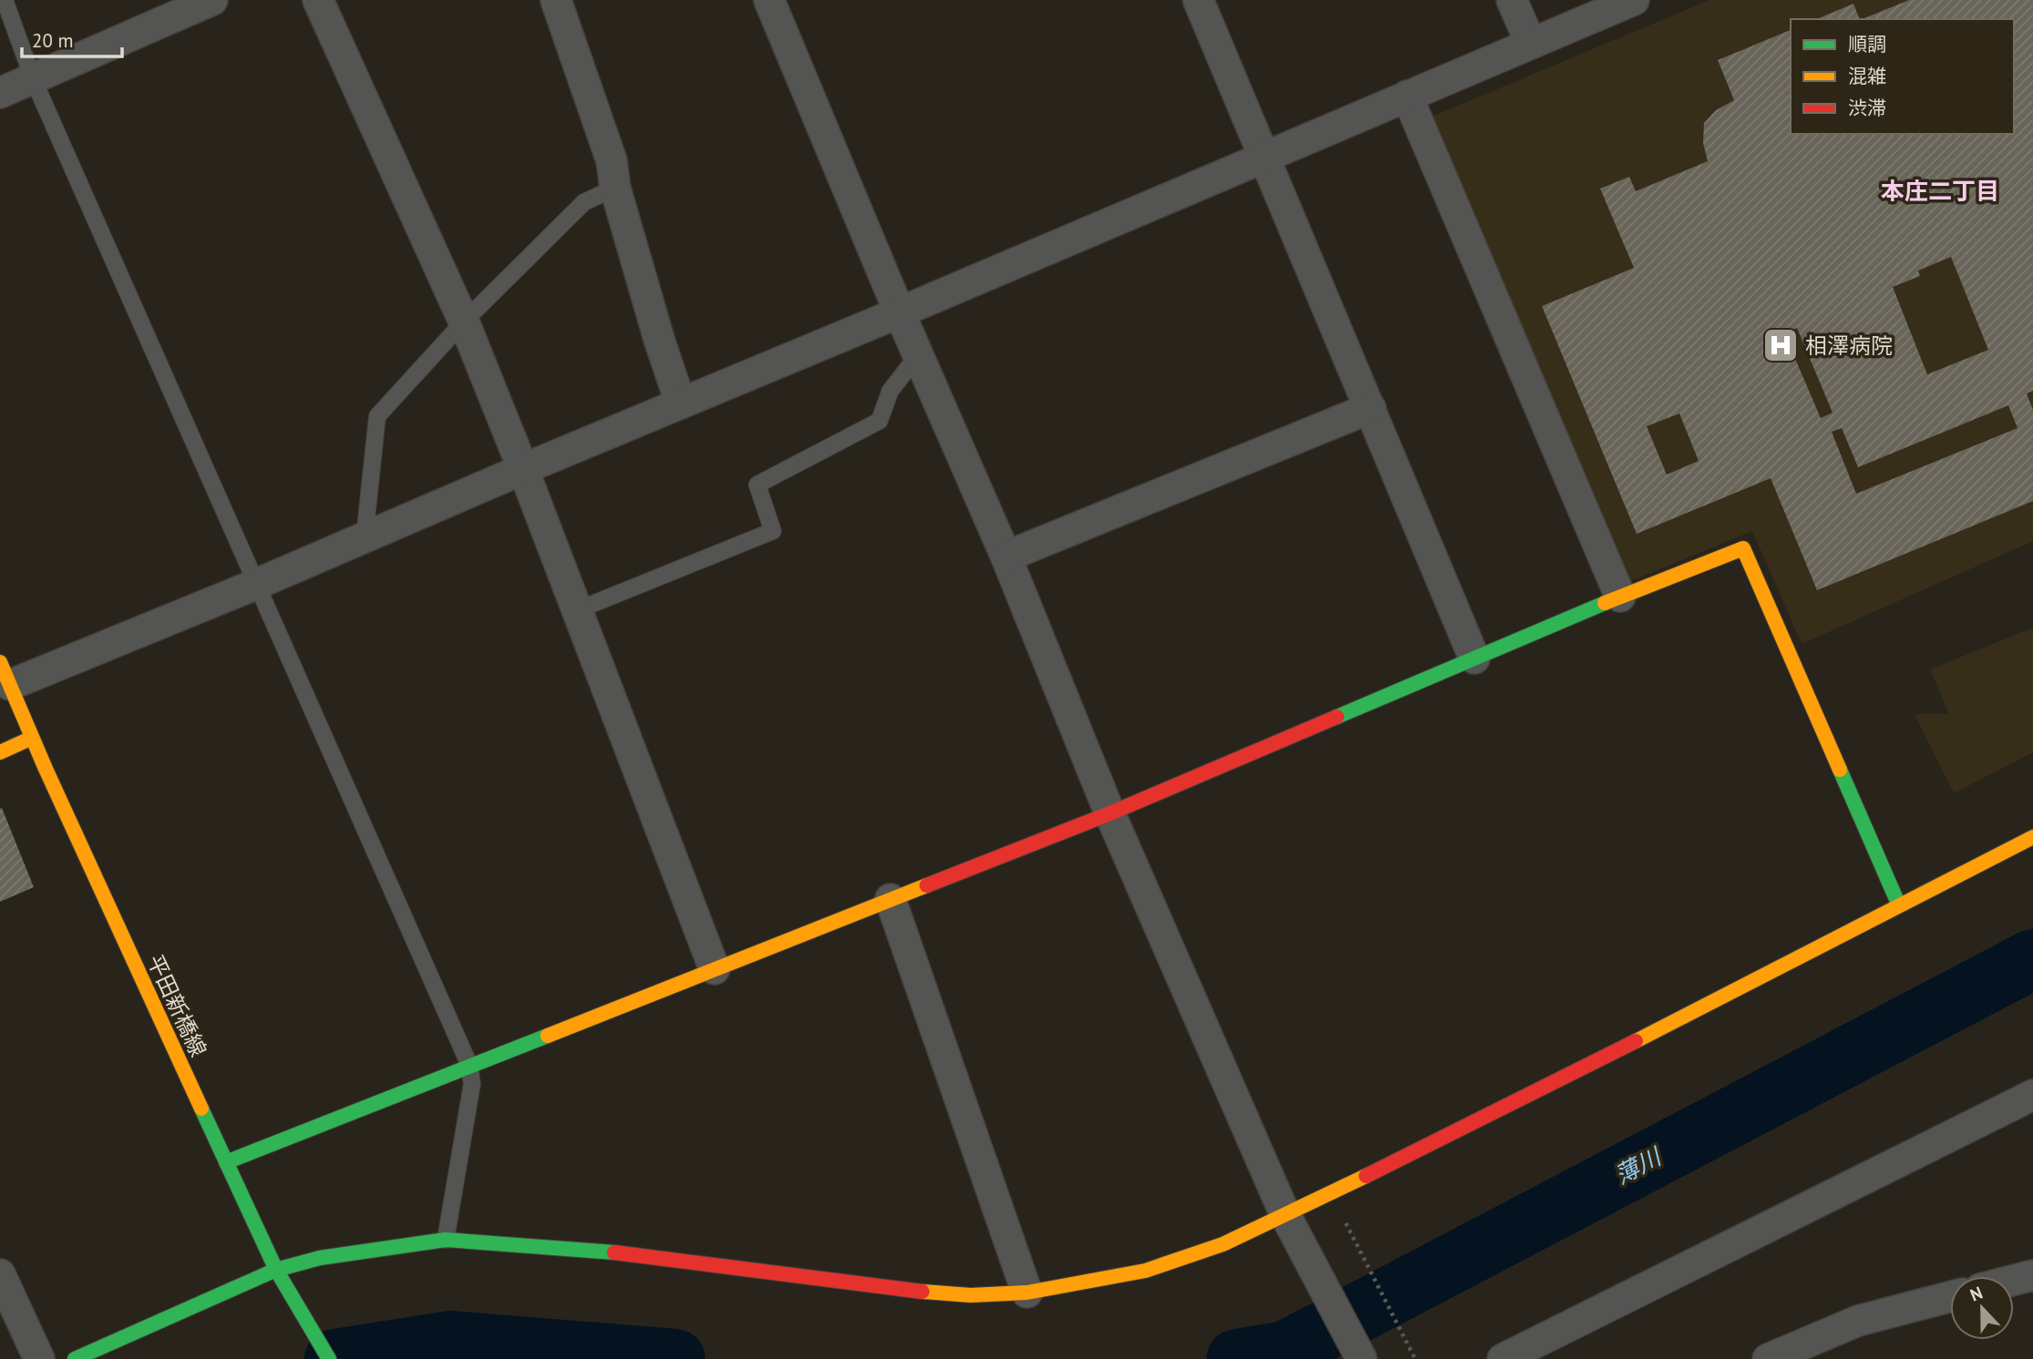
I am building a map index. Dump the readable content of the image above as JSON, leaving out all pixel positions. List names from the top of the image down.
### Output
{
  "streets": {
    "street": ["平田新橋線"]
  },
  "districts": ["本庄二丁目"],
  "water": ["薄川"],
  "places": {
    "hospital": ["相澤病院"]
  },
  "legend": ["順調", "混雑", "渋滞"],
  "scale_bar": "20 m",
  "north": "top"
}
